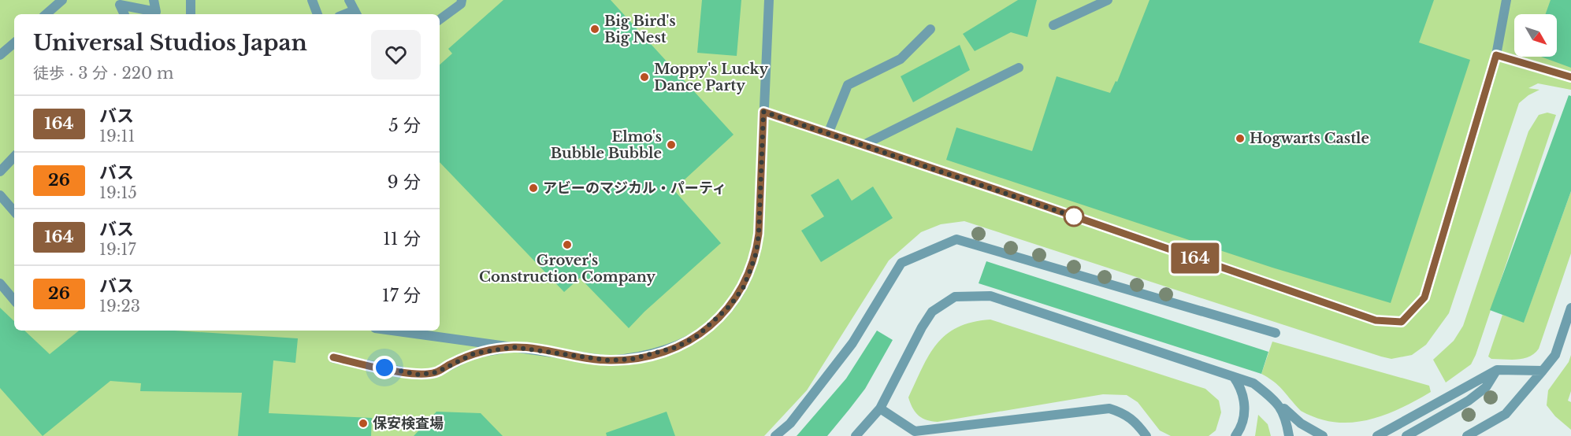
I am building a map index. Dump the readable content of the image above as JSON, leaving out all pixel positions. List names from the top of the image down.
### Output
{
  "places": [
    "Big Bird's Big Nest",
    "Moppy's Lucky Dance Party",
    "Hogwarts Castle",
    "Elmo's Bubble Bubble",
    "アビーのマジカル・パーティ",
    "Grover's Construction Company",
    "保安検査場"
  ],
  "lines": ["bus line 164"],
  "north": "bottom right",
  "page": {
    "on_map": "164",
    "heading": ["Universal Studios Japan", "徒歩 · 3 分 · 220 m"],
    "list": [
      {
        "mark": "164",
        "name": "バス",
        "note": "19:11",
        "value": "5 分"
      },
      {
        "mark": "26",
        "name": "バス",
        "note": "19:15",
        "value": "9 分"
      },
      {
        "mark": "164",
        "name": "バス",
        "note": "19:17",
        "value": "11 分"
      },
      {
        "mark": "26",
        "name": "バス",
        "note": "19:23",
        "value": "17 分"
      }
    ]
  }
}
